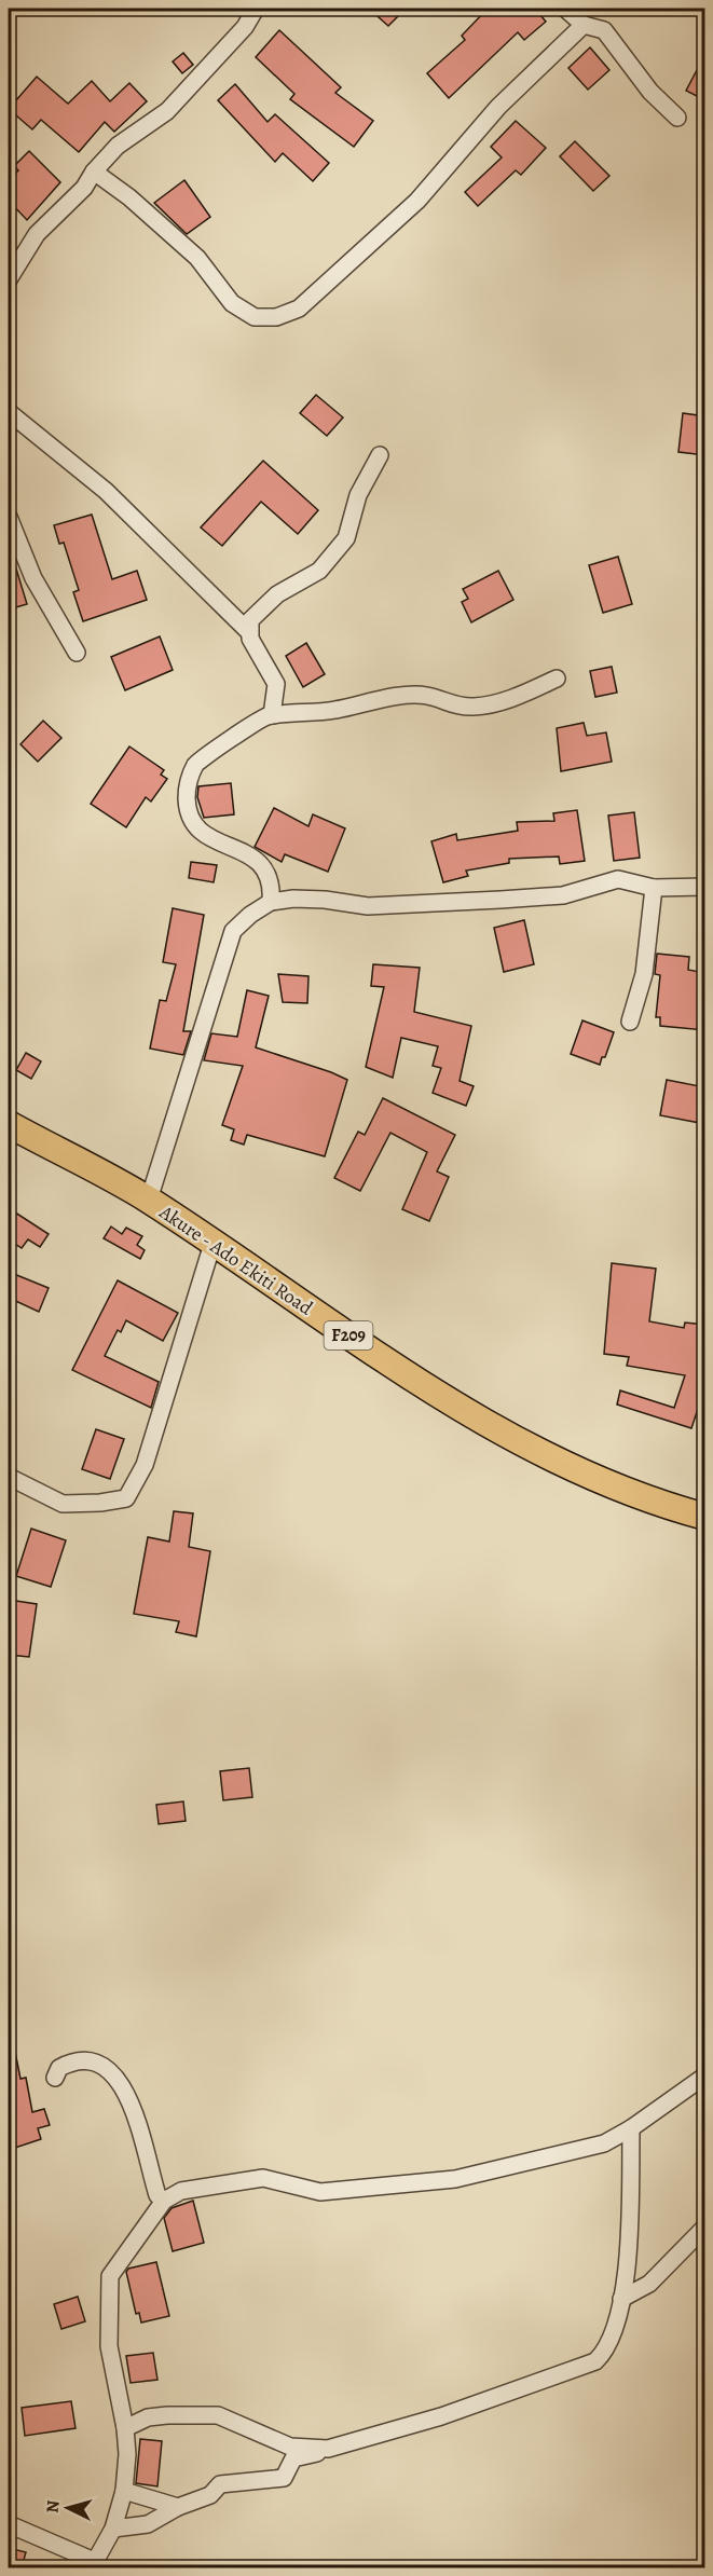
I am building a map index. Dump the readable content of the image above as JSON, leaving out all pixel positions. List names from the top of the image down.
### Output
{
  "streets": {
    "main road": ["Akure - Ado Ekiti Road", "F209"]
  },
  "north": "left"
}
